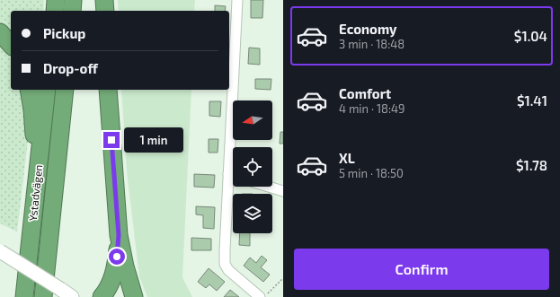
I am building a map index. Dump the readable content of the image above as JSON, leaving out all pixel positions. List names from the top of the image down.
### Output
{
  "streets": {
    "highway": ["Ystadvägen"]
  },
  "north": "left",
  "page": {
    "list": [
      {
        "name": "Economy",
        "note": "3 min · 18:48",
        "value": "$1.04"
      },
      {
        "name": "Comfort",
        "note": "4 min · 18:49",
        "value": "$1.41"
      },
      {
        "name": "XL",
        "note": "5 min · 18:50",
        "value": "$1.78"
      }
    ],
    "banner": ["Pickup", "Drop-off"],
    "bubble": "1 min",
    "buttons": "Confirm"
  }
}
